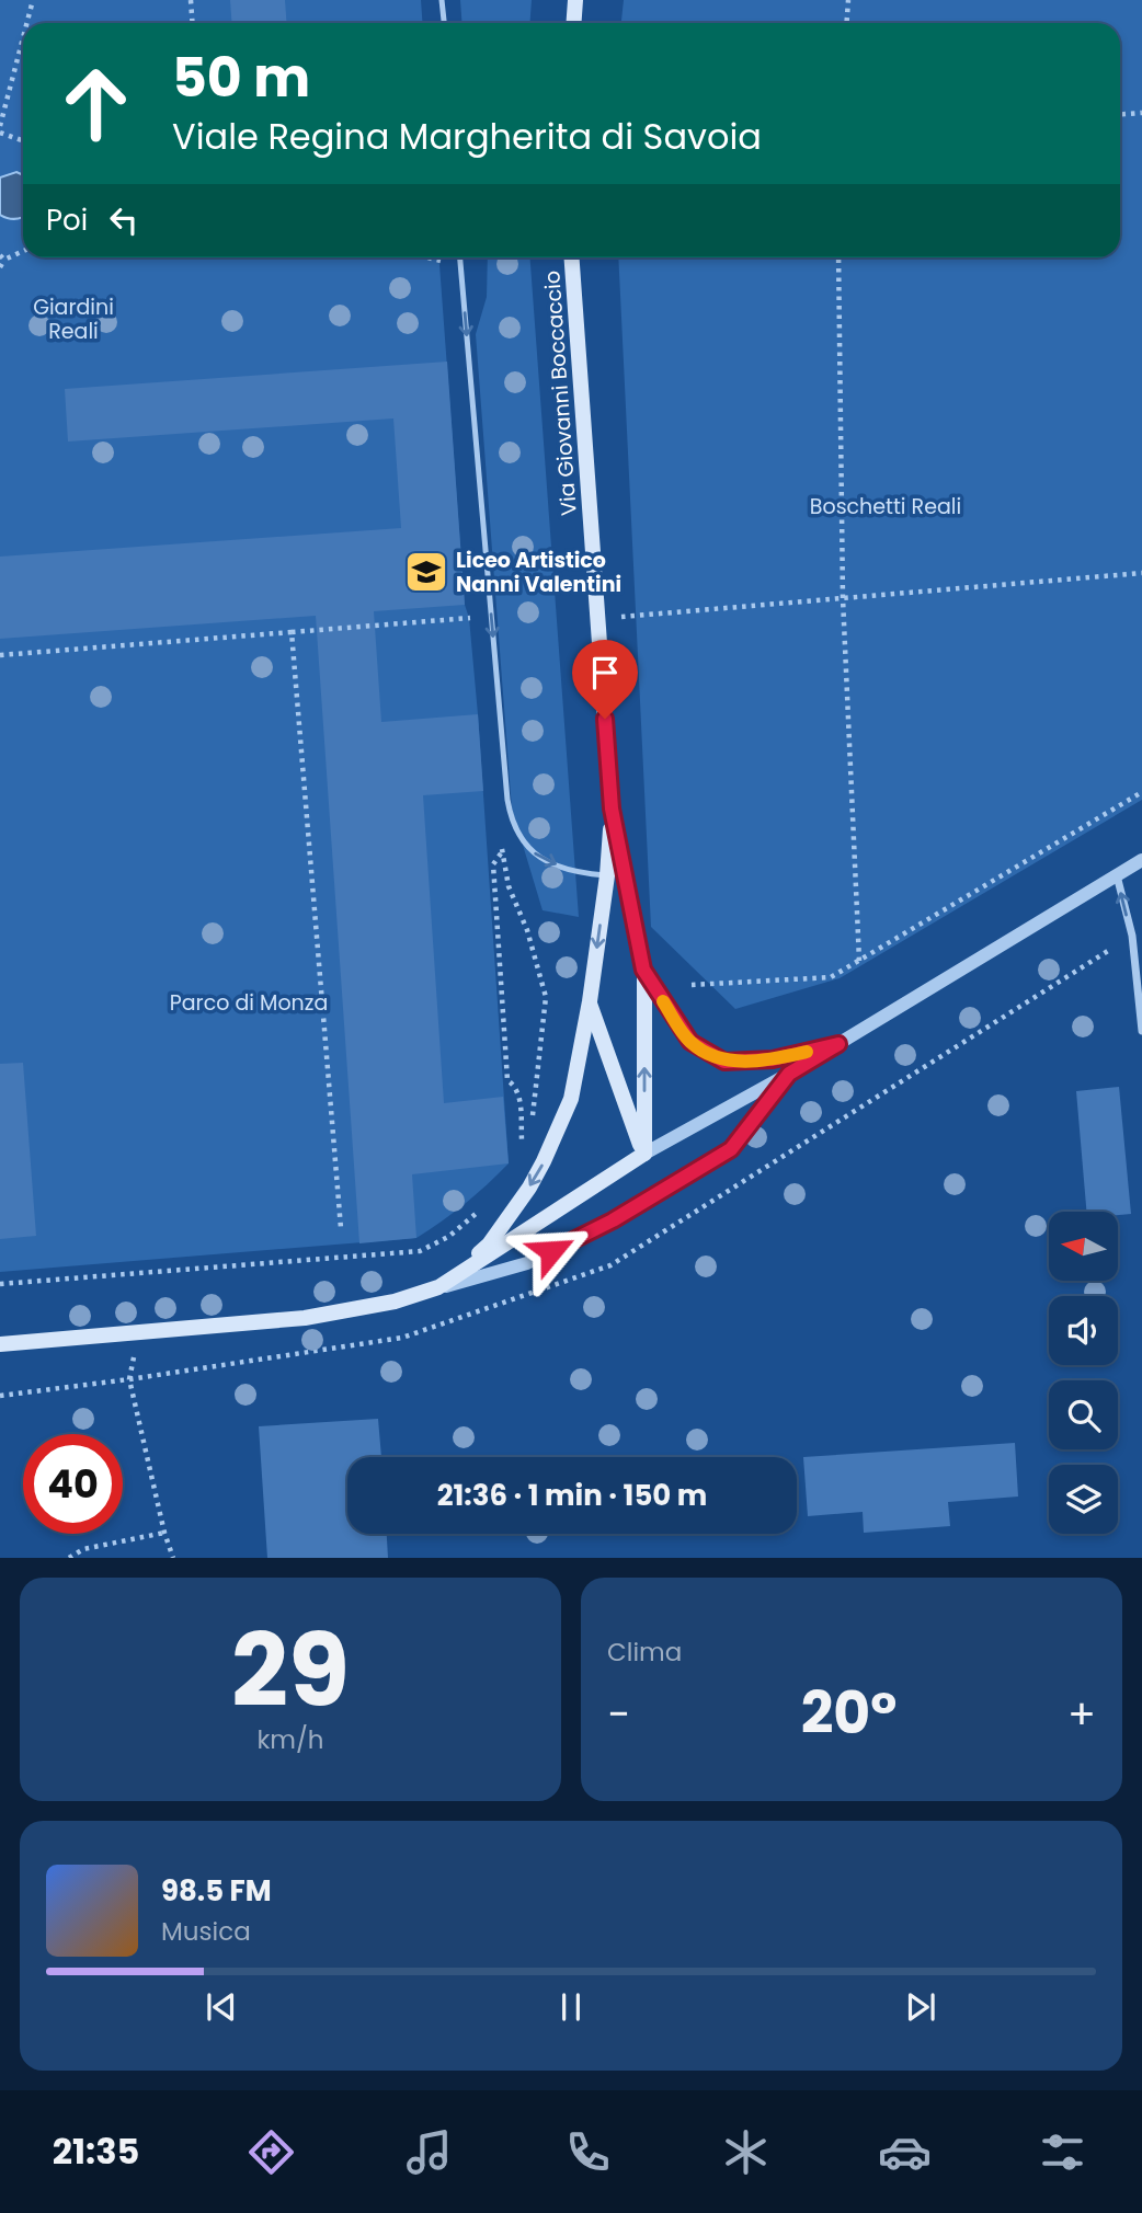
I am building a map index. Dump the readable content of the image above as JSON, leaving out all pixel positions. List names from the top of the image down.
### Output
{
  "streets": {
    "main road": ["Via Giovanni Boccaccio"]
  },
  "parks": ["Giardini Reali", "Boschetti Reali", "Parco di Monza"],
  "places": {
    "school or university": ["Liceo Artistico Nanni Valentini"]
  },
  "north": "left",
  "page": {
    "turn": ["50 m", "Viale Regina Margherita di Savoia"],
    "then": "Poi",
    "limit": "40",
    "trip": "21:36 · 1 min · 150 m",
    "tile": [
      ["29", "km/h"],
      "Clima"
    ],
    "heat": ["−", "20°", "+"],
    "song": ["98.5 FM", "Musica"],
    "tabs": "21:35"
  }
}
